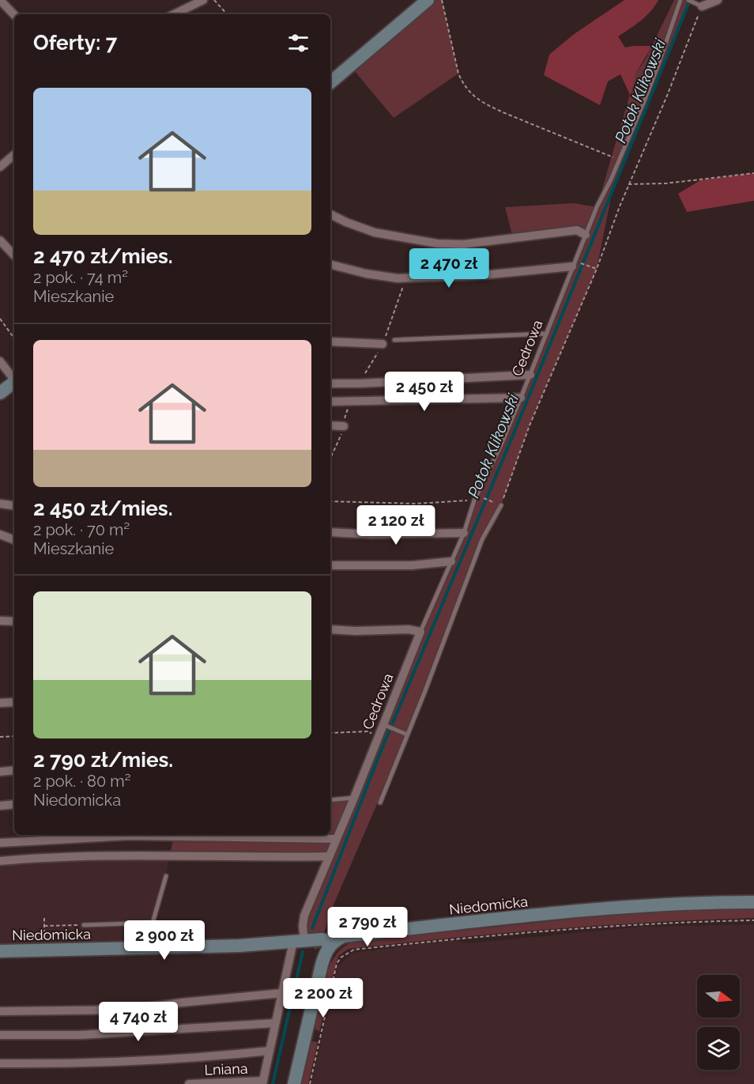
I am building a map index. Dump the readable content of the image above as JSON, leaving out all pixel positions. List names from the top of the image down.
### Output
{
  "streets": {
    "main road": ["Niedomicka"],
    "street": ["Cedrowa", "Lniana"]
  },
  "crossings": [
    ["Cedrowa", "Niedomicka"],
    ["Cedrowa", "Lniana"]
  ],
  "water": ["Potok Klikowski"],
  "north": "right",
  "page": {
    "heading": "Oferty: 7",
    "list": [
      {
        "name": "2 470 zł/mies.",
        "note": "2 pok. · 74 m² · Mieszkanie"
      },
      {
        "name": "2 450 zł/mies.",
        "note": "2 pok. · 70 m² · Mieszkanie"
      },
      {
        "name": "2 790 zł/mies.",
        "note": "2 pok. · 80 m² · Niedomicka"
      }
    ],
    "price": [
      "2 470 zł",
      "2 450 zł",
      "2 120 zł",
      "2 790 zł",
      "2 900 zł",
      "2 200 zł",
      "4 740 zł"
    ]
  }
}
